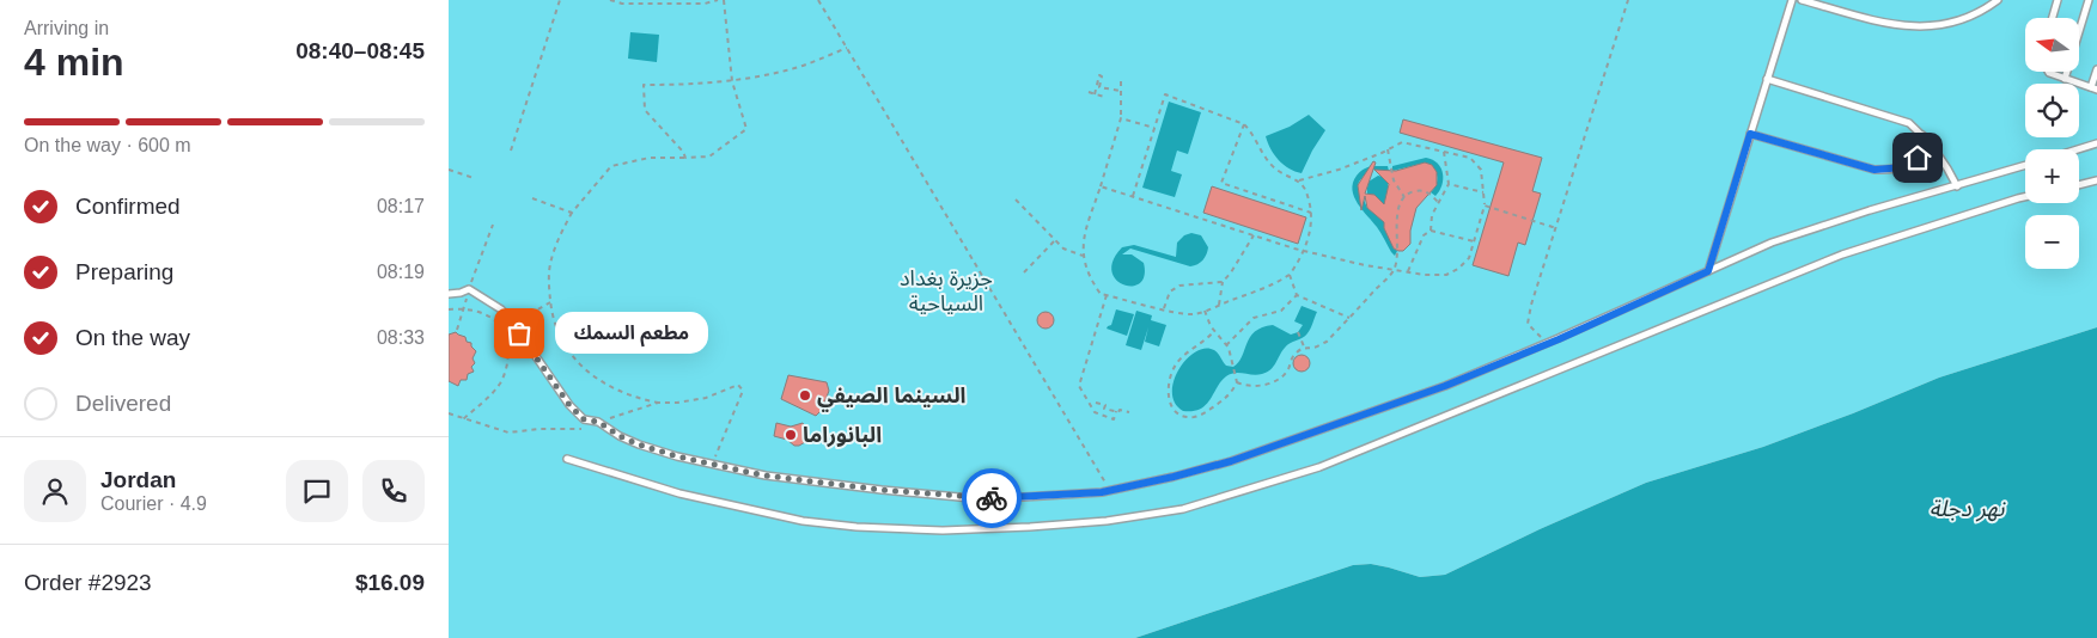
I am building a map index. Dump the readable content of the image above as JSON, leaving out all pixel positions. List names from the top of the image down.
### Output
{
  "water": ["نهر دجلة"],
  "parks": ["جزيرة بغداد السياحية"],
  "places": ["مطعم السمك", "السينما الصيفي", "البانوراما"],
  "north": "left",
  "page": {
    "heading": ["4 min", "Arriving in", "08:40–08:45"],
    "panel": [
      "Jordan",
      "Courier · 4.9",
      "Order #2923",
      "$16.09"
    ],
    "map_buttons": ["+", "−"],
    "bar": "On the way · 600 m",
    "list": [
      ["Confirmed", "08:17"],
      ["Preparing", "08:19"],
      ["On the way", "08:33"],
      "Delivered"
    ],
    "bubble": "مطعم السمك"
  }
}
